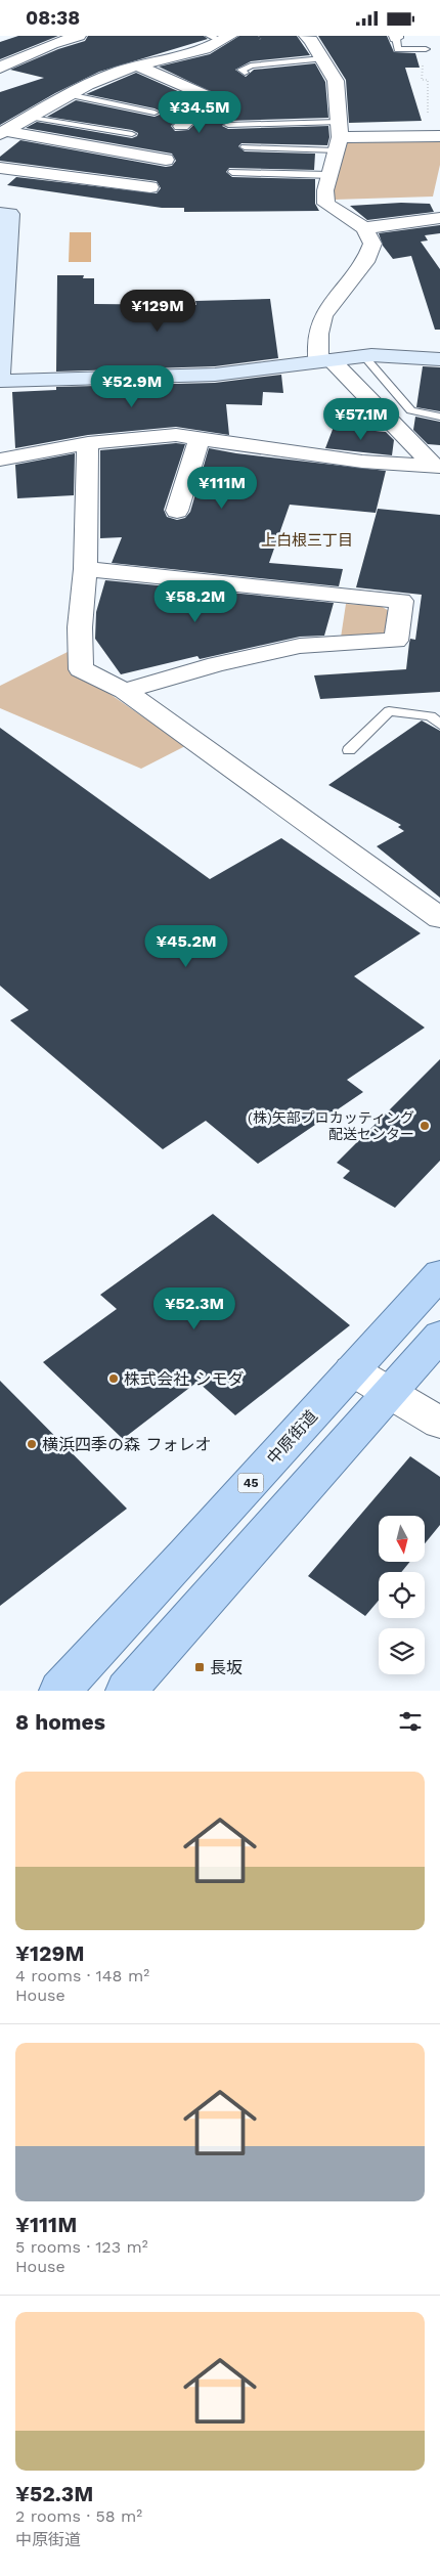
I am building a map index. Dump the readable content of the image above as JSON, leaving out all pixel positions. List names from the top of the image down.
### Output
{
  "streets": {
    "main road": ["中原街道", "45"]
  },
  "districts": ["上白根三丁目"],
  "places": {
    "other": ["(株)矢部プロカッティング 配送センター", "株式会社 シモダ", "横浜四季の森 フォレオ"],
    "transit": ["長坂"]
  },
  "north": "bottom",
  "page": {
    "status": "08:38",
    "price": [
      "¥34.5M",
      "¥129M",
      "¥52.9M",
      "¥57.1M",
      "¥111M",
      "¥58.2M",
      "¥45.2M",
      "¥52.3M"
    ],
    "heading": "8 homes",
    "list": [
      {
        "name": "¥129M",
        "note": "4 rooms · 148 m² · House"
      },
      {
        "name": "¥111M",
        "note": "5 rooms · 123 m² · House"
      },
      {
        "name": "¥52.3M",
        "note": "2 rooms · 58 m² · 中原街道"
      }
    ]
  }
}
